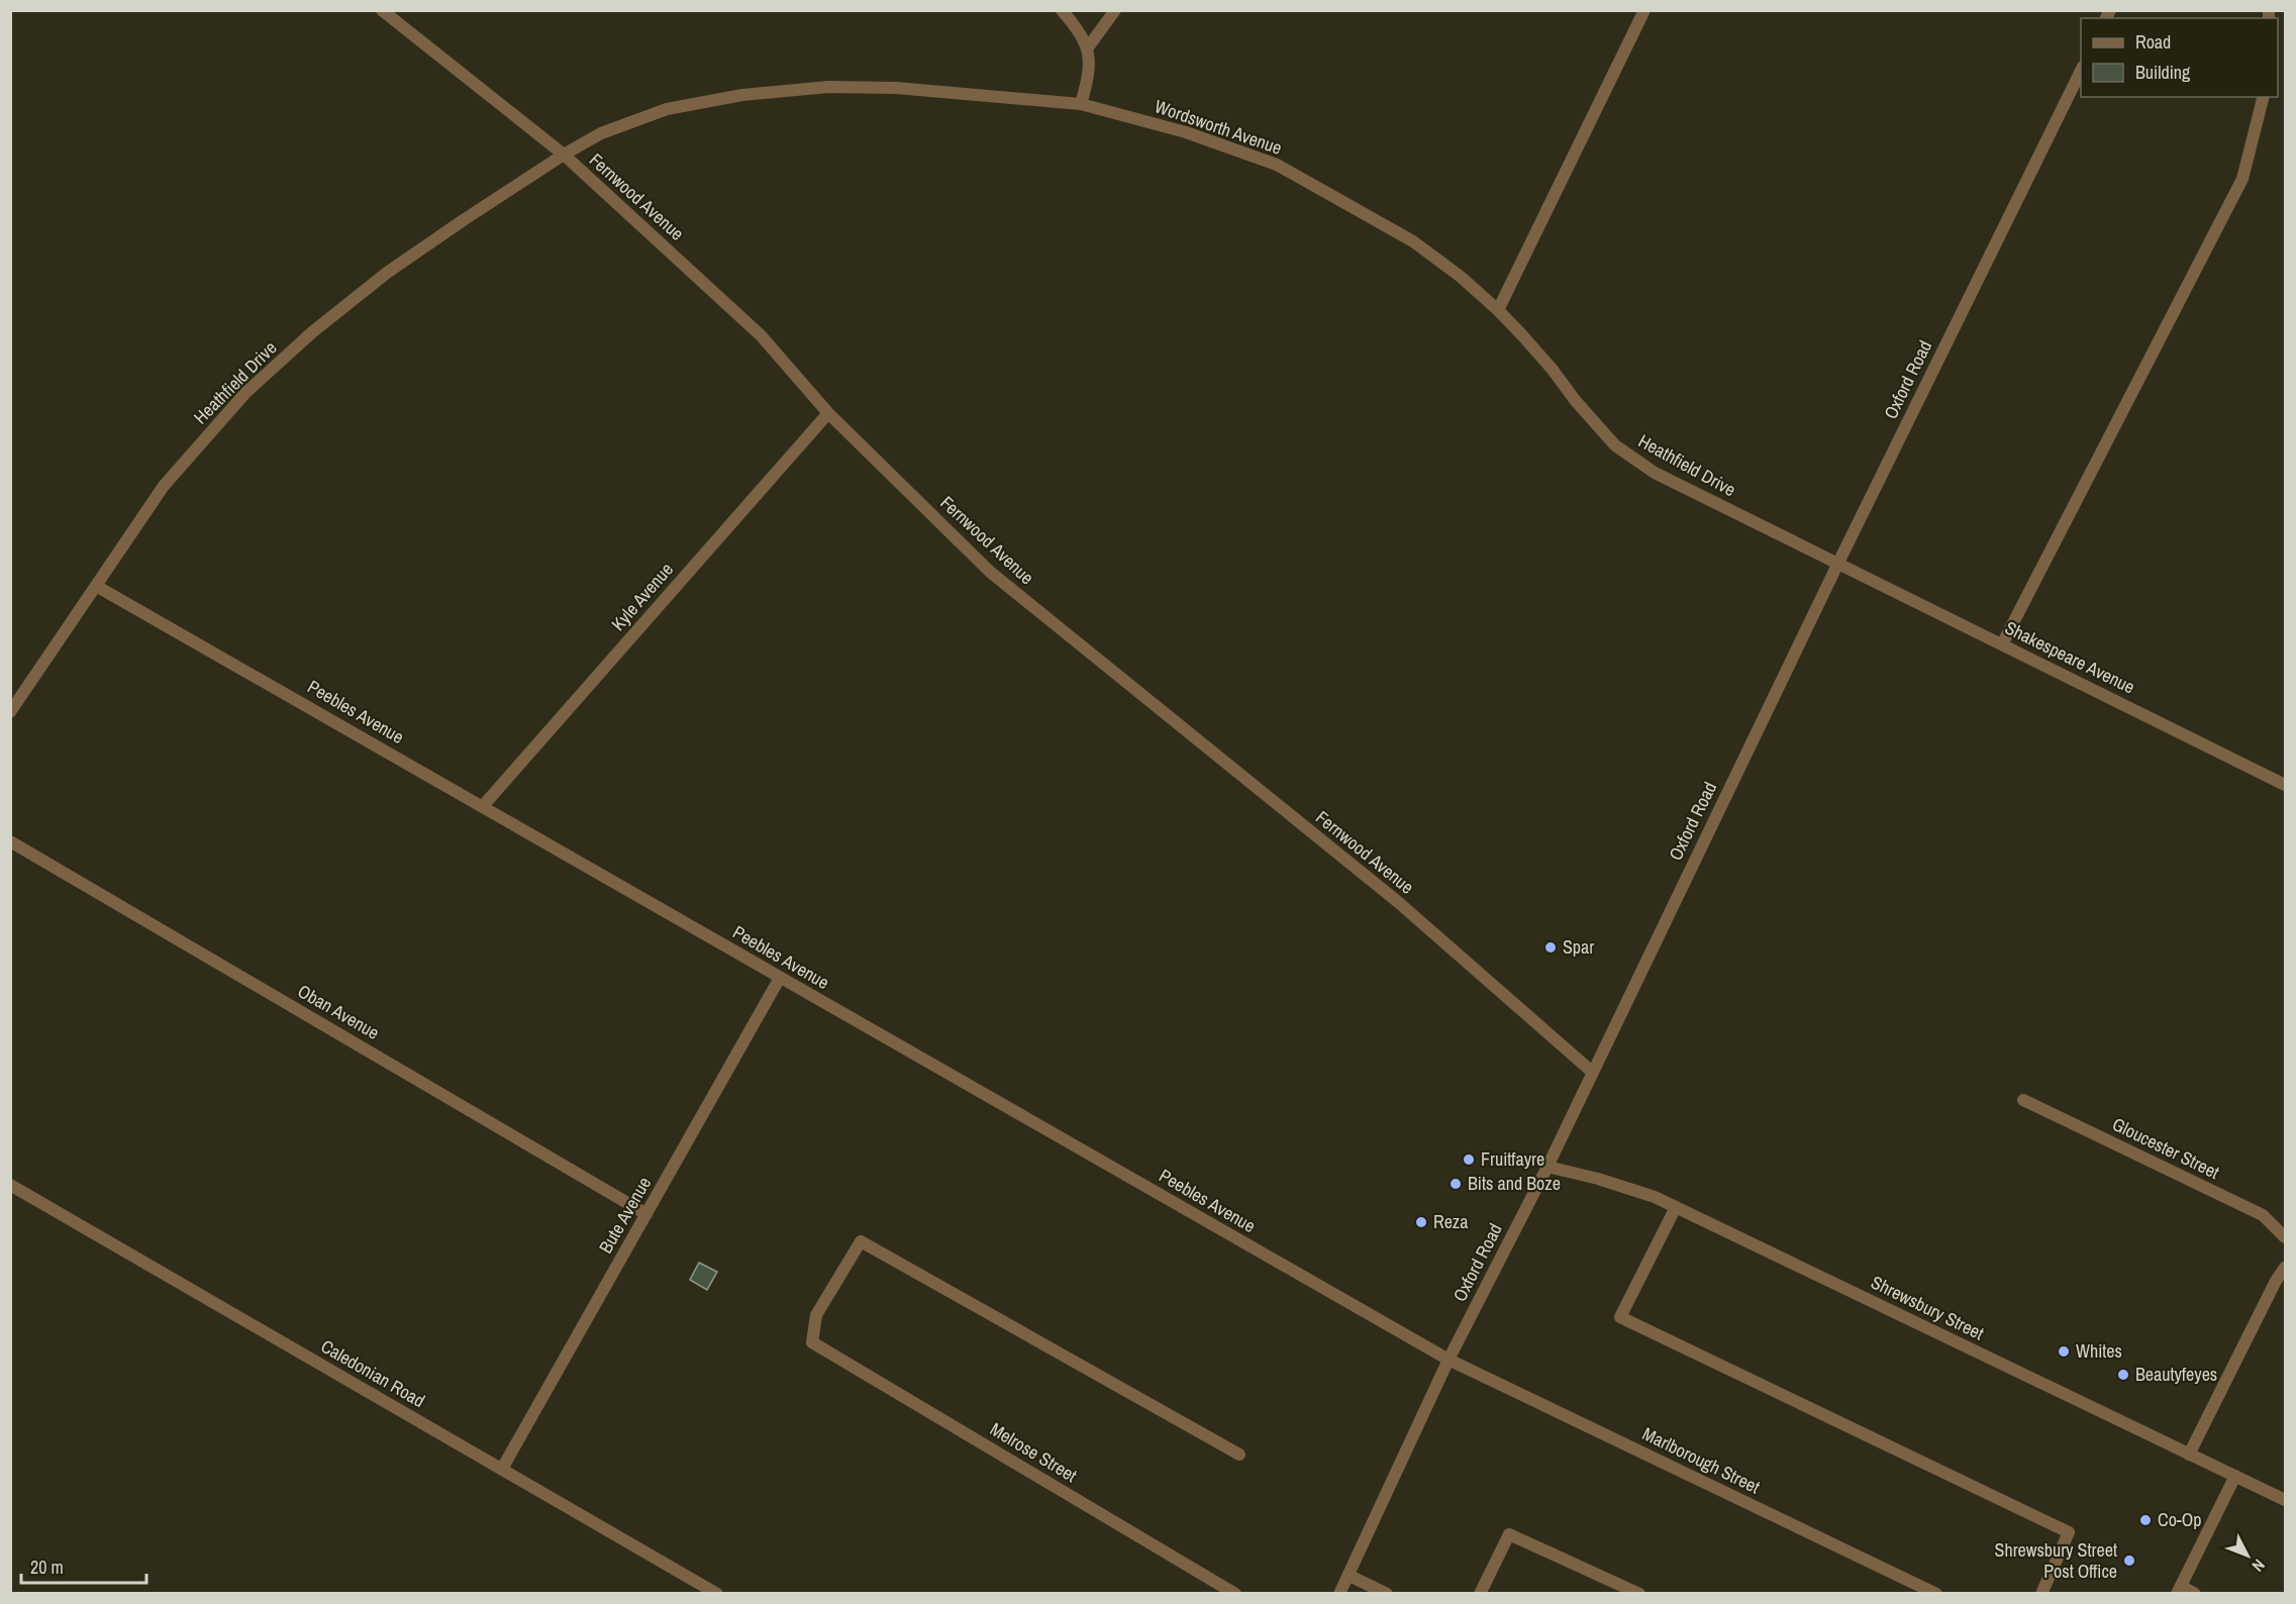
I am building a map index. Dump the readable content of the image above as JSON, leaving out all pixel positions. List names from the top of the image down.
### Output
{
  "streets": {
    "street": [
      "Wordsworth Avenue",
      "Fernwood Avenue",
      "Oxford Road",
      "Heathfield Drive",
      "Kyle Avenue",
      "Shakespeare Avenue",
      "Peebles Avenue",
      "Oban Avenue",
      "Gloucester Street",
      "Bute Avenue",
      "Shrewsbury Street",
      "Caledonian Road",
      "Melrose Street",
      "Marlborough Street"
    ]
  },
  "crossings": [
    ["Wordsworth Avenue", "Fernwood Avenue"],
    ["Wordsworth Avenue", "Heathfield Drive"],
    ["Fernwood Avenue", "Oxford Road"],
    ["Fernwood Avenue", "Heathfield Drive"],
    ["Fernwood Avenue", "Kyle Avenue"],
    ["Oxford Road", "Heathfield Drive"],
    ["Oxford Road", "Shakespeare Avenue"],
    ["Oxford Road", "Peebles Avenue"],
    ["Oxford Road", "Shrewsbury Street"],
    ["Oxford Road", "Marlborough Street"],
    ["Heathfield Drive", "Shakespeare Avenue"],
    ["Heathfield Drive", "Peebles Avenue"],
    ["Kyle Avenue", "Peebles Avenue"],
    ["Peebles Avenue", "Bute Avenue"],
    ["Peebles Avenue", "Marlborough Street"],
    ["Oban Avenue", "Bute Avenue"],
    ["Bute Avenue", "Caledonian Road"]
  ],
  "places": [
    "Spar",
    "Fruitfayre",
    "Bits and Boze",
    "Reza",
    "Whites",
    "Beautyfeyes",
    "Co-Op",
    "Shrewsbury Street Post Office"
  ],
  "legend": ["Road", "Building"],
  "scale_bar": "20 m",
  "north": "bottom right"
}
